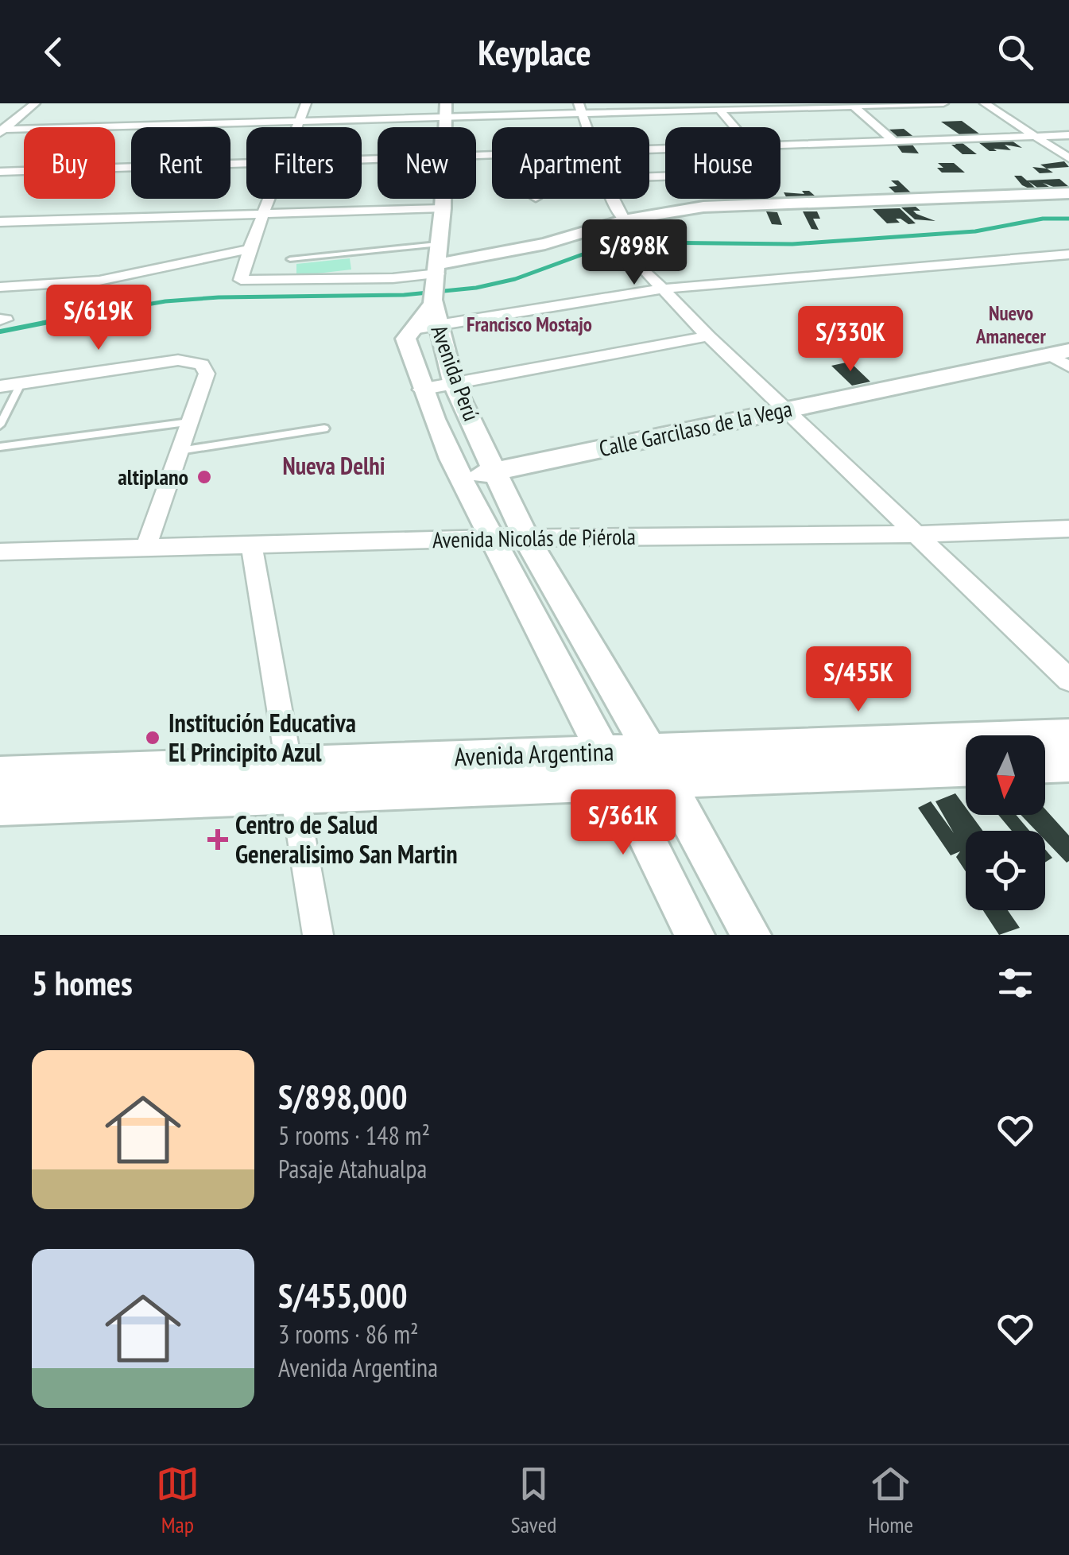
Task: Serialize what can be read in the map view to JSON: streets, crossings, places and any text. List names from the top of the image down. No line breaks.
{"streets":{"street":["Avenida Perú","Calle Garcilaso de la Vega","Avenida Nicolás de Piérola","Avenida Argentina"]},"crossings":[["Avenida Perú","Calle Garcilaso de la Vega"],["Avenida Perú","Avenida Nicolás de Piérola"],["Avenida Perú","Avenida Argentina"]],"districts":["Nuevo Amanecer","Francisco Mostajo","Nueva Delhi"],"places":{"other":["altiplano","Institución Educativa El Principito Azul"],"health":["Centro de Salud Generalisimo San Martin"]},"north":"bottom","page":{"header":"Keyplace","chip":["Buy","Rent","Filters","New","Apartment","House"],"price":["S/898K","S/619K","S/330K","S/455K","S/361K"],"heading":"5 homes","list":[{"name":"S/898,000","note":"5 rooms · 148 m² · Pasaje Atahualpa"},{"name":"S/455,000","note":"3 rooms · 86 m² · Avenida Argentina"}],"tabs":["Map","Saved","Home"]}}
